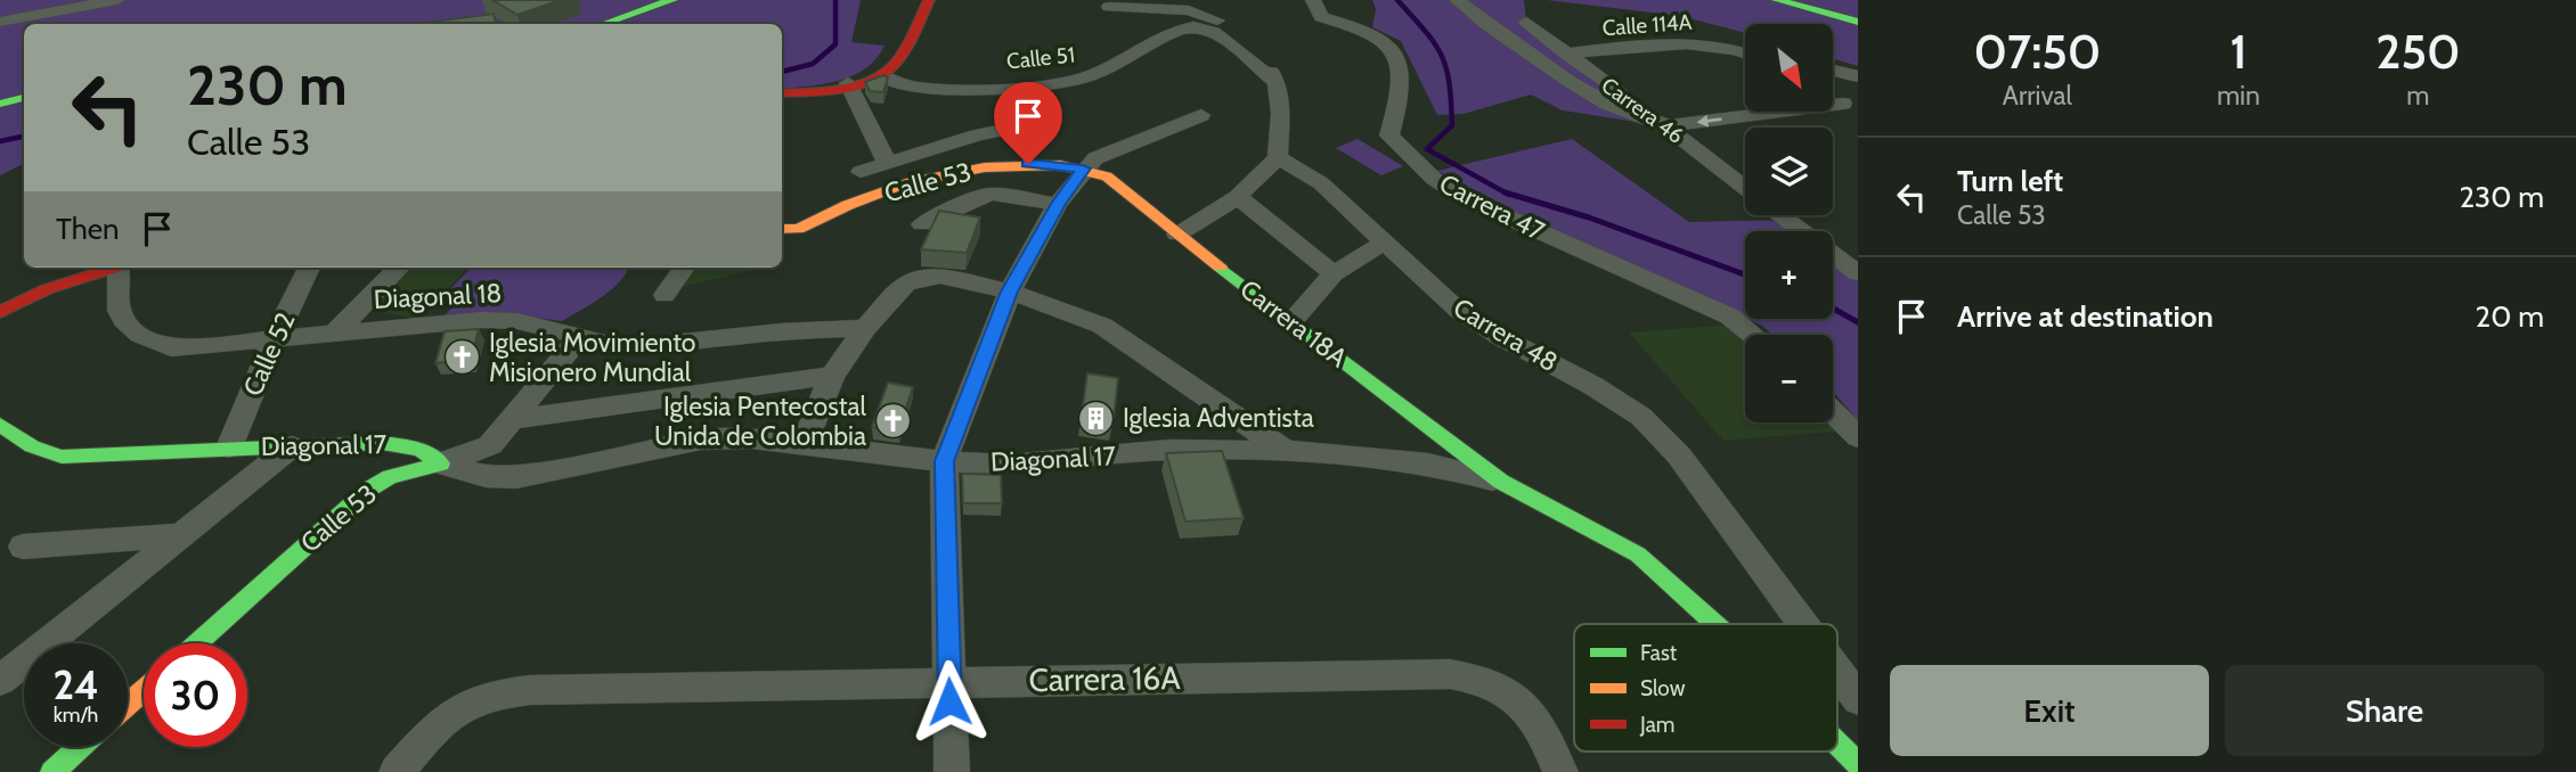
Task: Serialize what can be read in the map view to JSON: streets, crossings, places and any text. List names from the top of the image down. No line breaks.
{"streets":{"street":["Calle 114A","Calle 51","Carrera 46","Calle 53","Carrera 47","Diagonal 18","Carrera 18A","Carrera 48","Calle 52","Diagonal 17","Carrera 16A"]},"crossings":[["Calle 114A","Carrera 46"],["Calle 53","Diagonal 18"],["Calle 53","Carrera 18A"],["Calle 53","Diagonal 17"],["Diagonal 18","Calle 52"],["Carrera 18A","Diagonal 17"],["Calle 52","Diagonal 17"]],"places":{"church":["Iglesia Movimiento Misionero Mundial","Iglesia Pentecostal Unida de Colombia"],"building":["Iglesia Adventista"]},"legend":["Fast","Slow","Jam"],"north":"bottom right","page":{"eta":["07:50","Arrival","1","min","250","m"],"map_buttons":["+","−"],"turn":["230 m","Calle 53"],"list":[{"name":"Turn left","note":"Calle 53","value":"230 m"},{"name":"Arrive at destination","value":"20 m"}],"then":"Then","speed":"24 km/h","limit":"30","buttons":["Exit","Share"]}}
